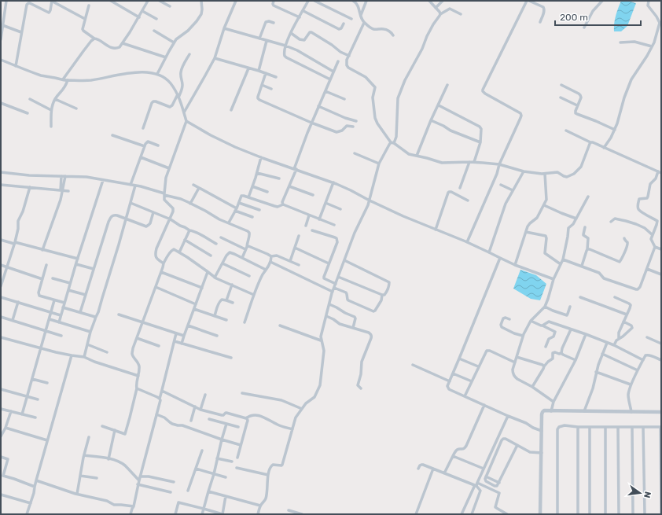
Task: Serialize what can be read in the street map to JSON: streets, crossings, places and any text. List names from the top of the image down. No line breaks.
{"scale_bar":"200 m","north":"right"}
